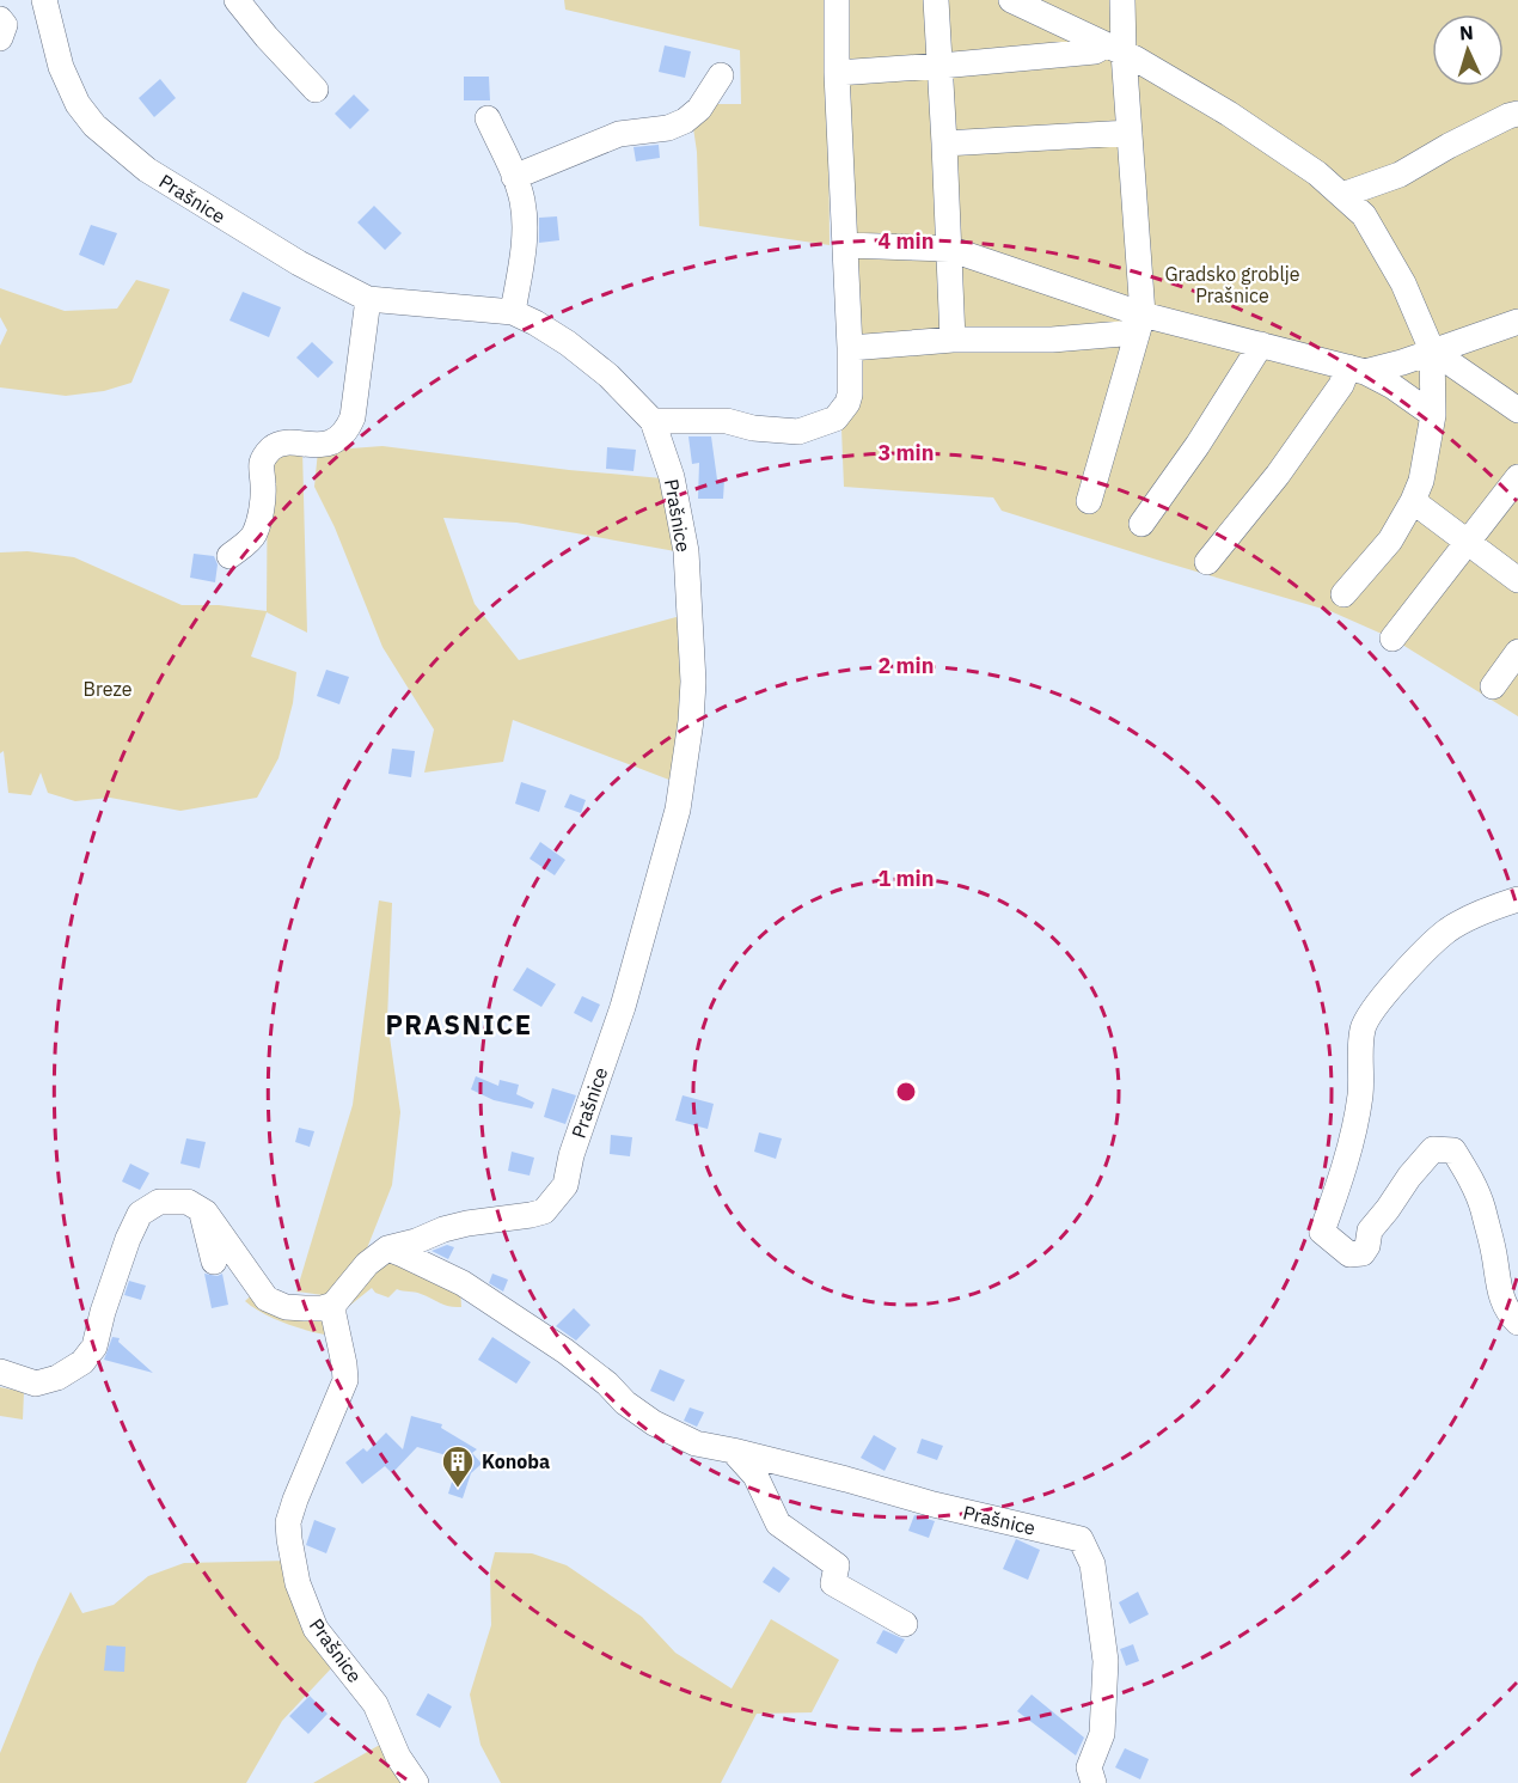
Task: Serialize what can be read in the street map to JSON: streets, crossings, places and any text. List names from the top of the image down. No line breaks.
{"streets":{"street":["Prašnice"]},"districts":["PRASNICE"],"parks":["Gradsko groblje Prašnice","Breze"],"places":{"building":["Konoba"]},"north":"top","rings":["4 min","3 min","2 min","1 min"]}
